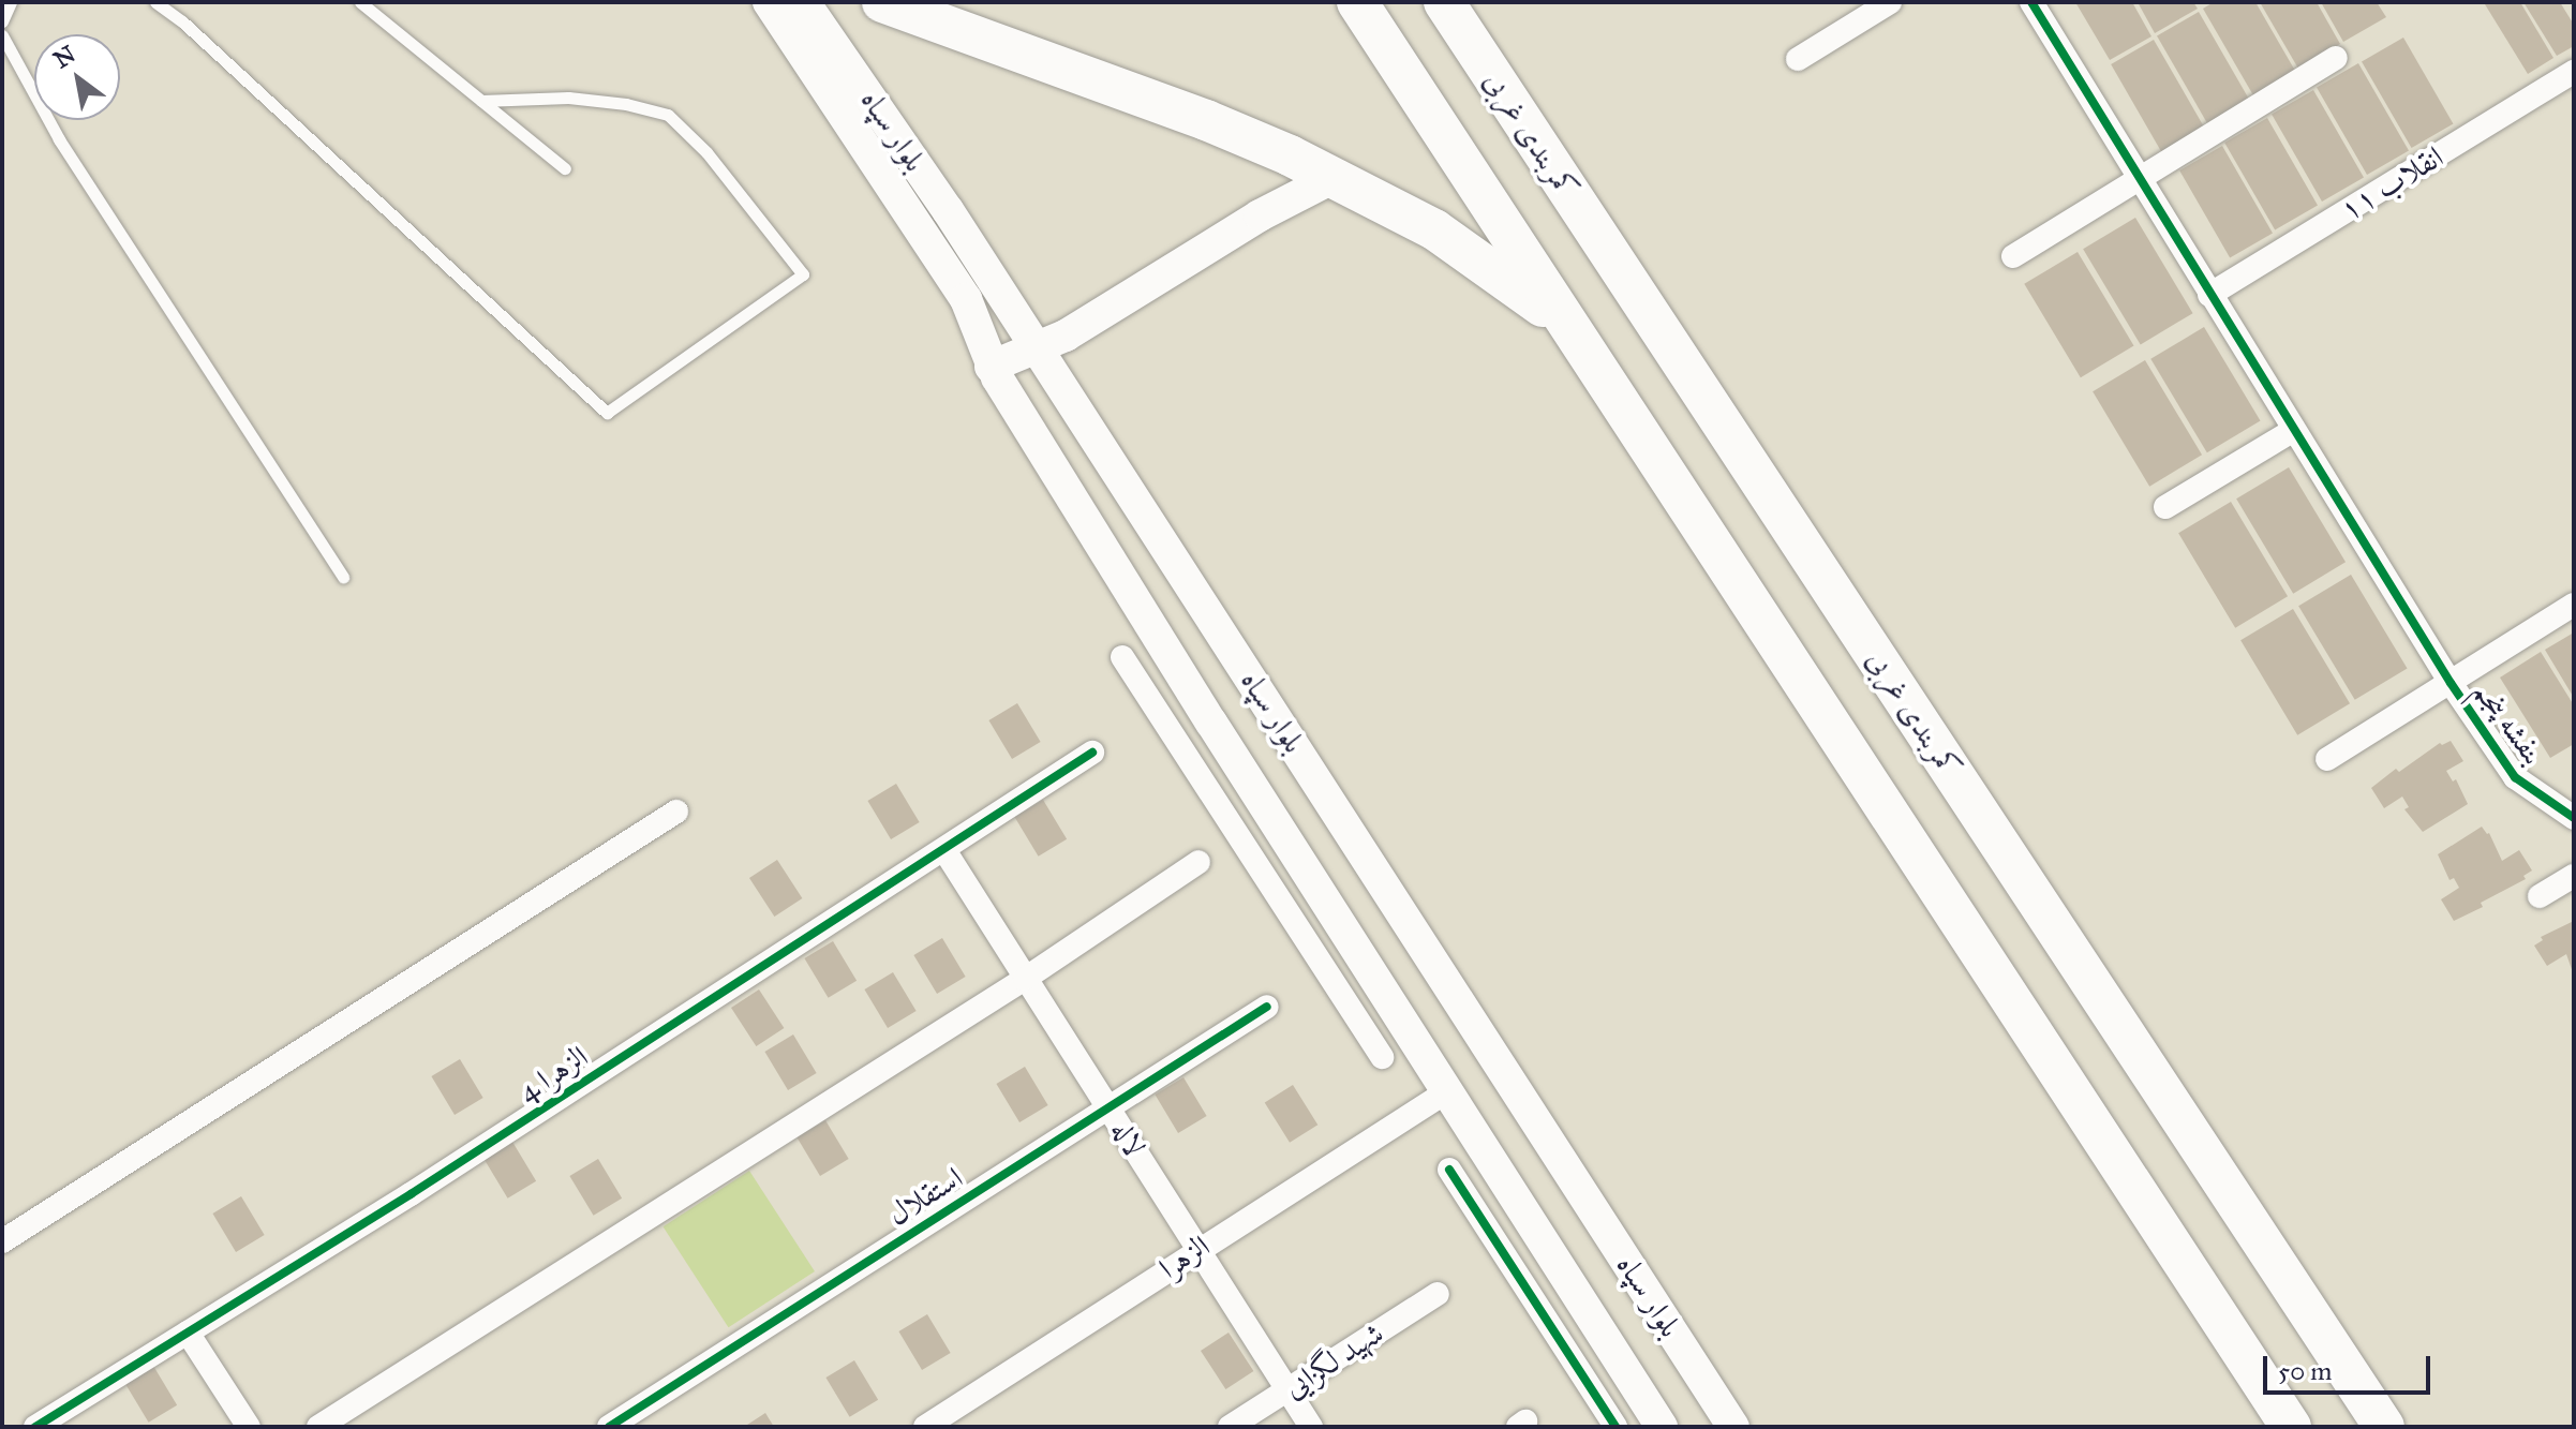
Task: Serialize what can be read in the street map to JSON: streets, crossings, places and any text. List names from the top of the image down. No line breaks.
{"streets":{"highway":["کمربندی غربی"],"main road":["بلوار سپاه"],"street":["انقلاب ۱۱","بنفشه پنجم","الزهرا 4","لاله","استقلال","الزهرا","شهید لگزایی"]},"crossings":[["بلوار سپاه","الزهرا"],["انقلاب ۱۱","بنفشه پنجم"],["الزهرا 4","لاله"],["لاله","استقلال"],["لاله","الزهرا"],["لاله","شهید لگزایی"]],"scale_bar":"50 m","north":"top left"}
